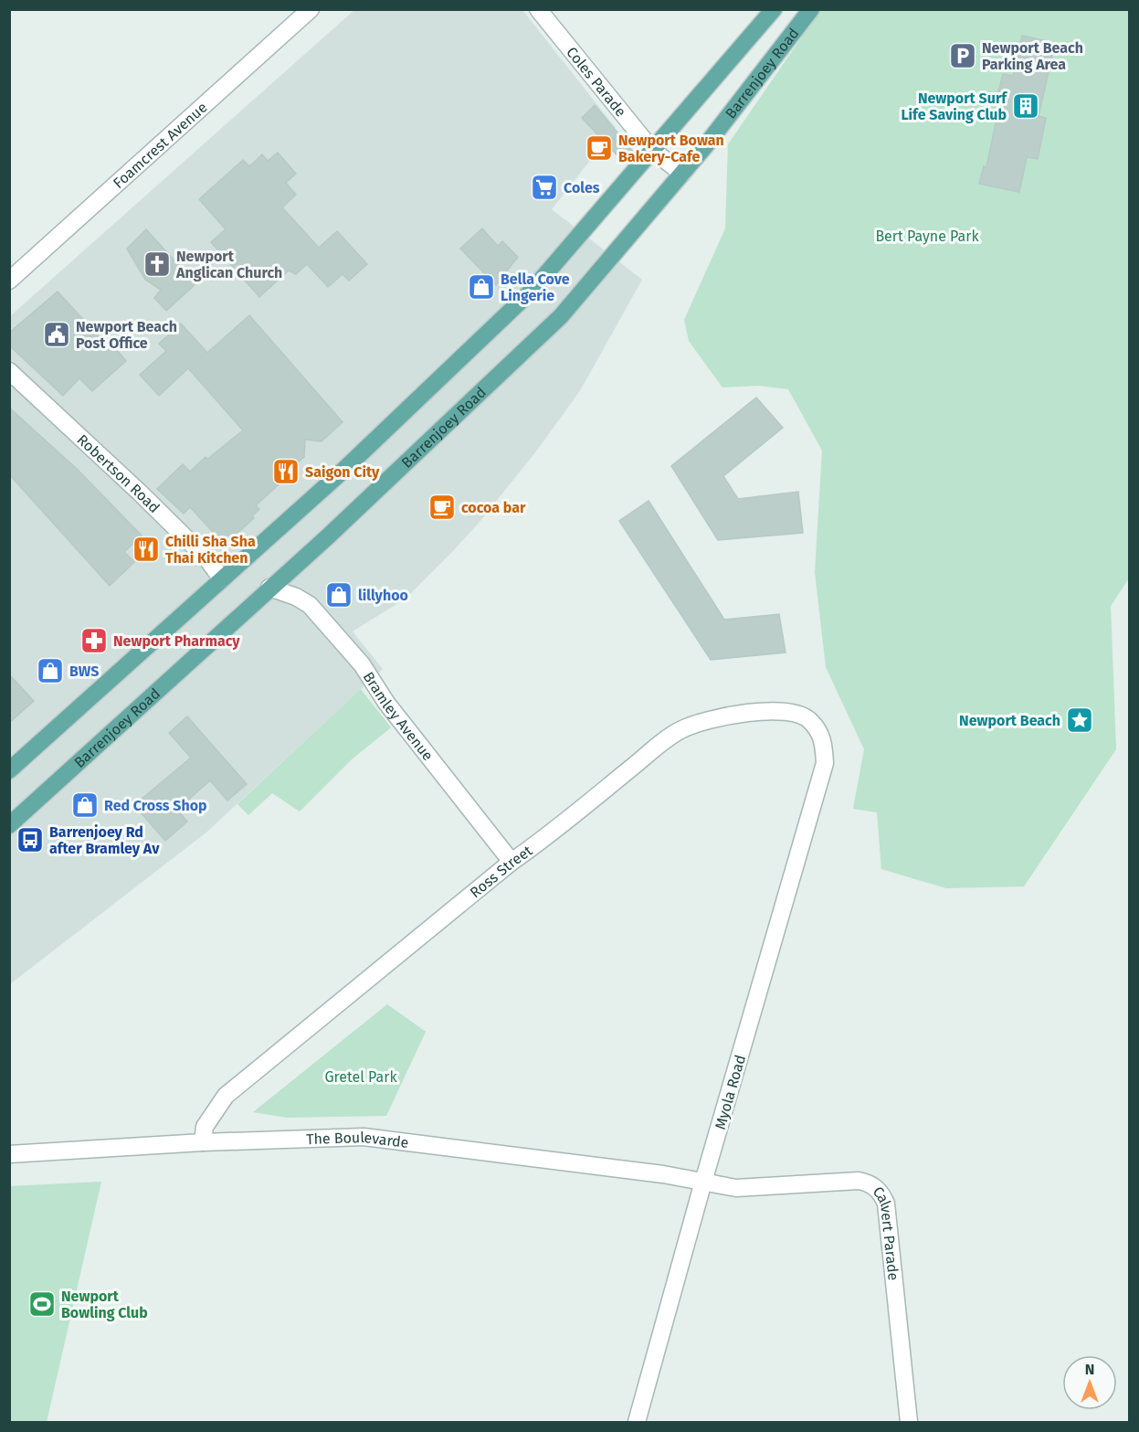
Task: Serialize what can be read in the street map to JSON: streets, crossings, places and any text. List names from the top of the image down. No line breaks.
{"streets":{"main road":["Barrenjoey Road"],"street":["Coles Parade","Foamcrest Avenue","Robertson Road","Bramley Avenue","Ross Street","Myola Road","The Boulevarde","Calvert Parade"]},"crossings":[["Barrenjoey Road","Coles Parade"],["Barrenjoey Road","Robertson Road"],["Barrenjoey Road","Bramley Avenue"],["Bramley Avenue","Ross Street"],["Ross Street","Myola Road"],["Ross Street","The Boulevarde"],["Myola Road","The Boulevarde"],["Myola Road","Calvert Parade"],["The Boulevarde","Calvert Parade"]],"parks":["Bert Payne Park","Gretel Park"],"places":{"parking":["Newport Beach Parking Area"],"building":["Newport Surf Life Saving Club"],"cafe":["Newport Bowan Bakery-Cafe","cocoa bar"],"supermarket":["Coles"],"church":["Newport Anglican Church"],"shop":["Bella Cove Lingerie","lillyhoo","BWS","Red Cross Shop"],"public building":["Newport Beach Post Office"],"restaurant":["Saigon City","Chilli Sha Sha Thai Kitchen"],"pharmacy":["Newport Pharmacy"],"place":["Newport Beach"],"bus stop":["Barrenjoey Rd after Bramley Av"],"sports":["Newport Bowling Club"]},"north":"top"}
